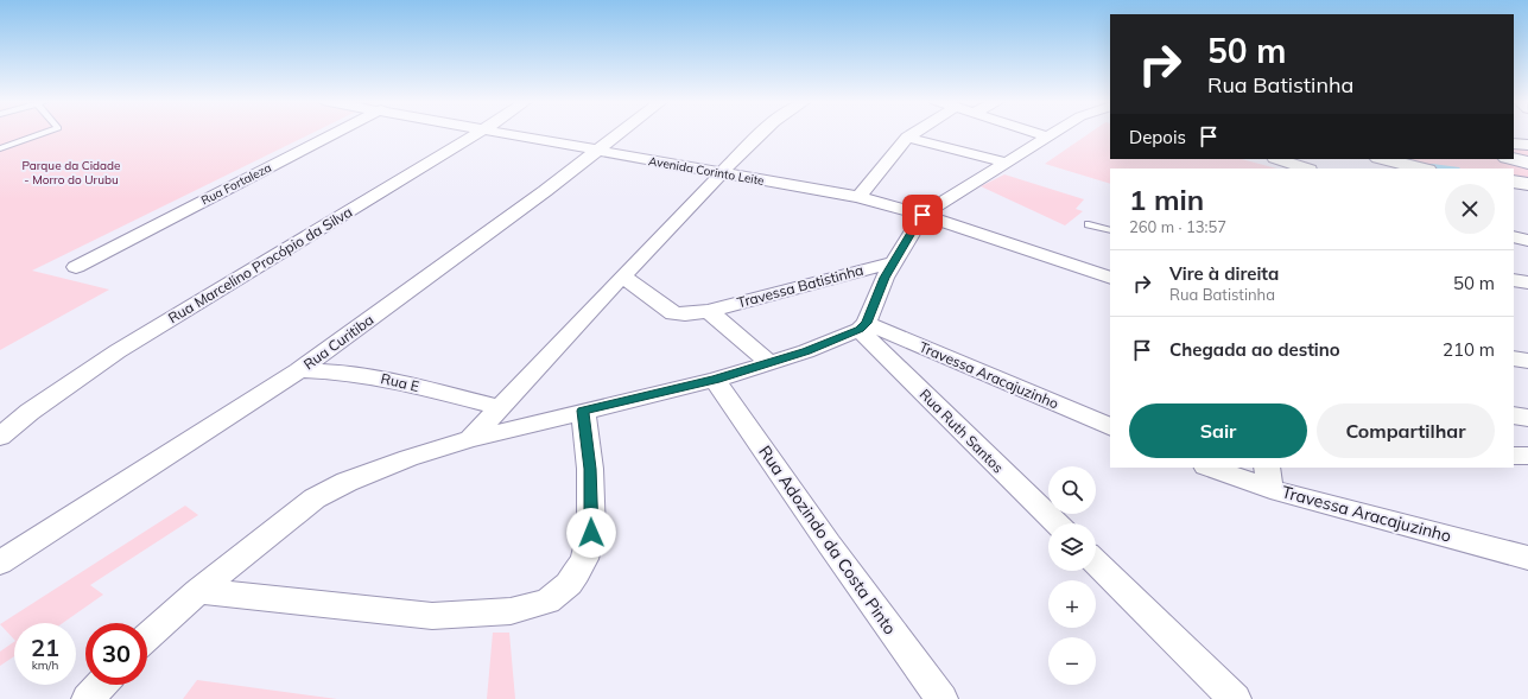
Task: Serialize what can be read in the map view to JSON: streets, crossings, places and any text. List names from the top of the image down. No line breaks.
{"streets":{"street":["Avenida Corinto Leite","Rua Fortaleza","Rua Marcelino Procópio da Silva","Travessa Batistinha","Rua Curitiba","Travessa Aracajuzinho","Rua E","Rua Ruth Santos","Rua Adozindo da Costa Pinto"]},"crossings":[["Avenida Corinto Leite","Rua Curitiba"],["Rua Curitiba","Rua E"],["Travessa Aracajuzinho","Rua Ruth Santos"]],"parks":["Parque da Cidade - Morro do Urubu"],"page":{"turn":["50 m","Rua Batistinha"],"then":"Depois","heading":["1 min","260 m · 13:57"],"list":[{"name":"Vire à direita","note":"Rua Batistinha","value":"50 m"},{"name":"Chegada ao destino","value":"210 m"}],"buttons":["Sair","Compartilhar"],"map_buttons":["+","−"],"speed":"21 km/h","limit":"30"}}
